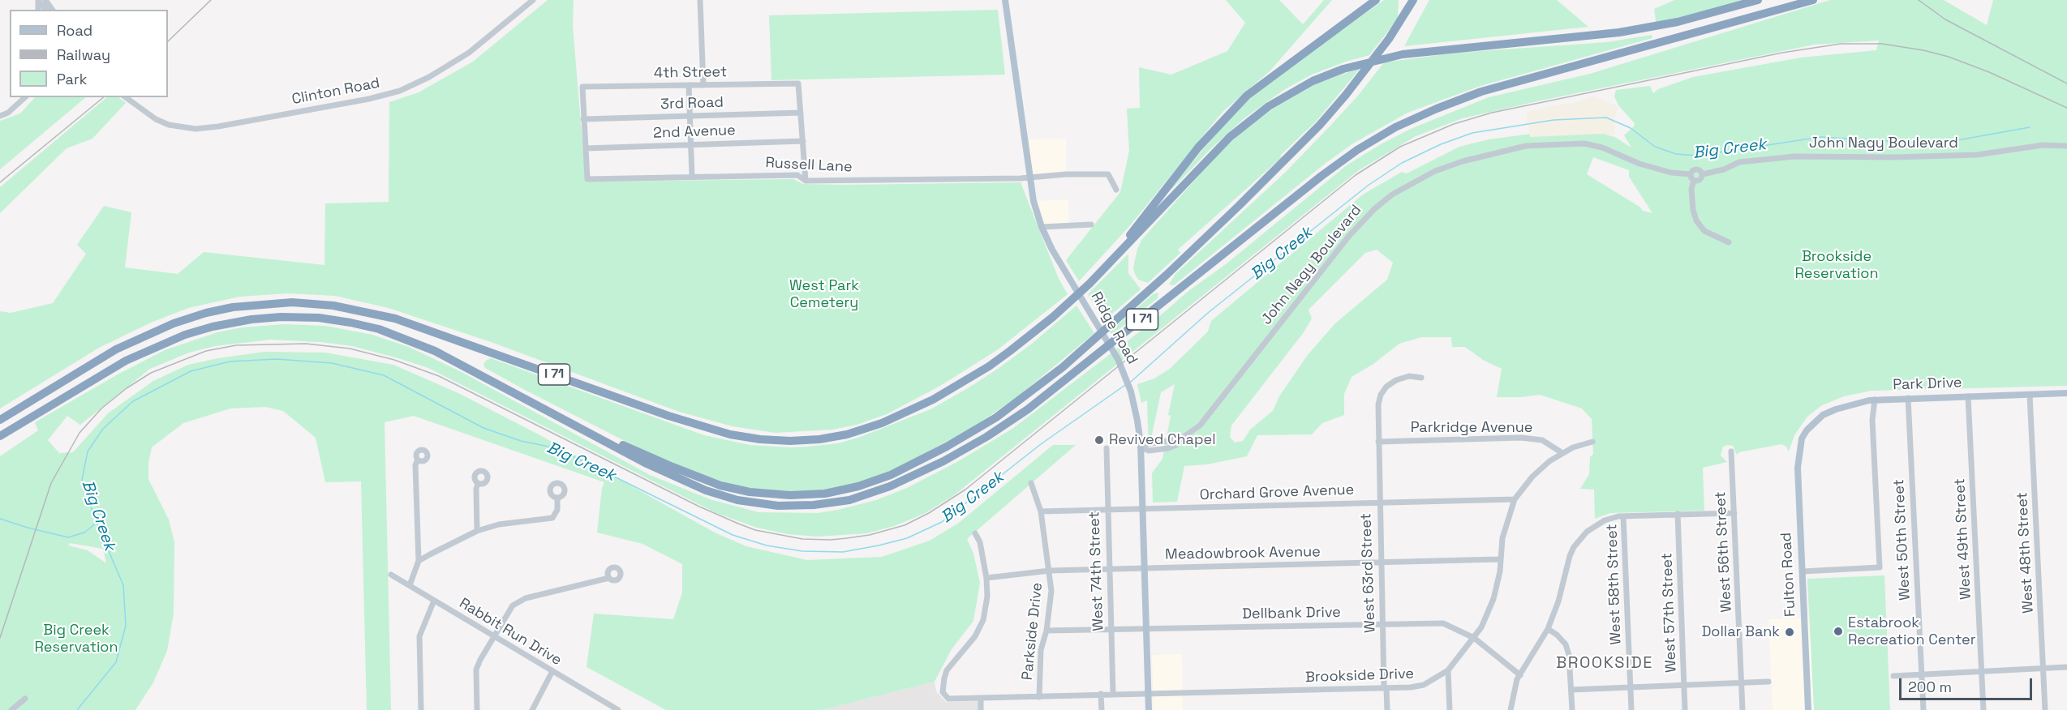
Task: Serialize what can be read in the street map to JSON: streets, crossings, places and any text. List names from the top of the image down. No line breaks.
{"streets":{"highway":["I 71"],"main road":["Ridge Road","Park Drive","Fulton Road"],"street":["4th Street","Clinton Road","3rd Road","2nd Avenue","John Nagy Boulevard","Russell Lane","Parkridge Avenue","Orchard Grove Avenue","West 49th Street","West 50th Street","West 56th Street","West 48th Street","Meadowbrook Avenue","West 74th Street","West 63rd Street","West 58th Street","West 57th Street","Dellbank Drive","Parkside Drive","Rabbit Run Drive","Brookside Drive"]},"crossings":[["4th Street","3rd Road"],["2nd Avenue","Russell Lane"],["John Nagy Boulevard","Ridge Road"],["Russell Lane","Ridge Road"],["Ridge Road","Orchard Grove Avenue"],["Ridge Road","Meadowbrook Avenue"],["Ridge Road","Dellbank Drive"],["Ridge Road","Brookside Drive"],["Park Drive","West 49th Street"],["Park Drive","West 50th Street"],["Park Drive","West 48th Street"],["Park Drive","Fulton Road"],["Parkridge Avenue","West 63rd Street"],["Parkridge Avenue","Brookside Drive"],["Orchard Grove Avenue","West 74th Street"],["Orchard Grove Avenue","West 63rd Street"],["Orchard Grove Avenue","Parkside Drive"],["Orchard Grove Avenue","Brookside Drive"],["Meadowbrook Avenue","West 74th Street"],["Meadowbrook Avenue","West 63rd Street"],["Meadowbrook Avenue","Parkside Drive"],["Meadowbrook Avenue","Brookside Drive"],["West 74th Street","Dellbank Drive"],["West 74th Street","Brookside Drive"],["West 63rd Street","Dellbank Drive"],["West 63rd Street","Brookside Drive"],["Dellbank Drive","Parkside Drive"],["Dellbank Drive","Brookside Drive"],["Parkside Drive","Brookside Drive"]],"districts":["BROOKSIDE"],"water":["Big Creek"],"parks":["Brookside Reservation","West Park Cemetery","Big Creek Reservation"],"places":["Revived Chapel","Estabrook Recreation Center","Dollar Bank"],"legend":["Road","Railway","Park"],"scale_bar":"200 m"}
